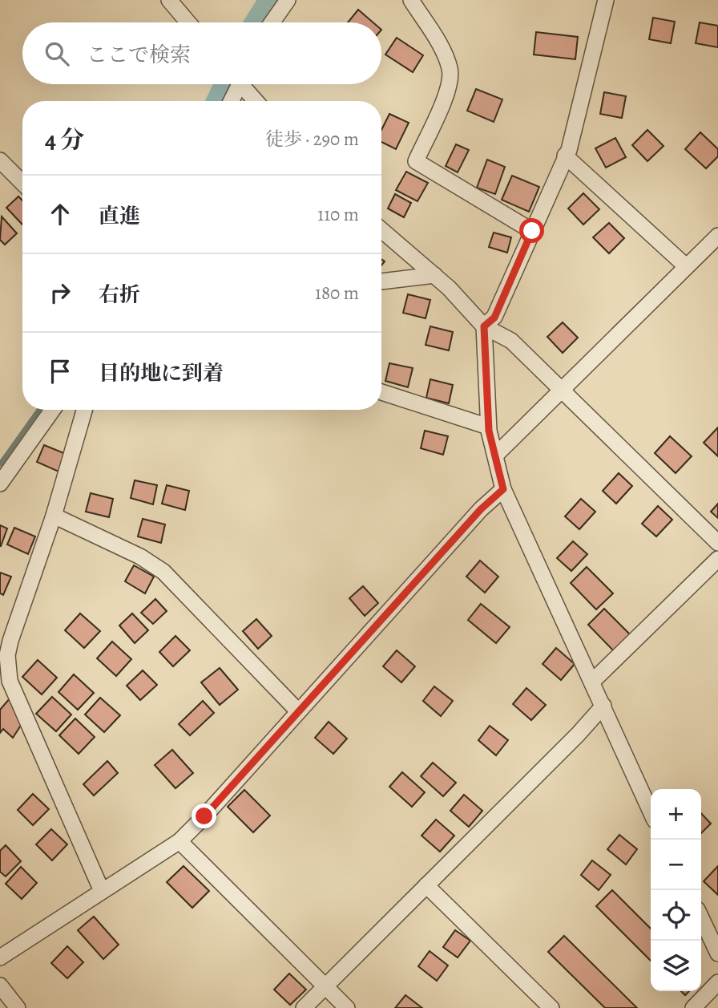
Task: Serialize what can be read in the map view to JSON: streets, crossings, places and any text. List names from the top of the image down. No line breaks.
{"page":{"search":"ここで検索","heading":["4 分","徒歩 · 290 m"],"list":[["直進","110 m"],["右折","180 m"],"目的地に到着"],"map_buttons":["+","−"]}}
